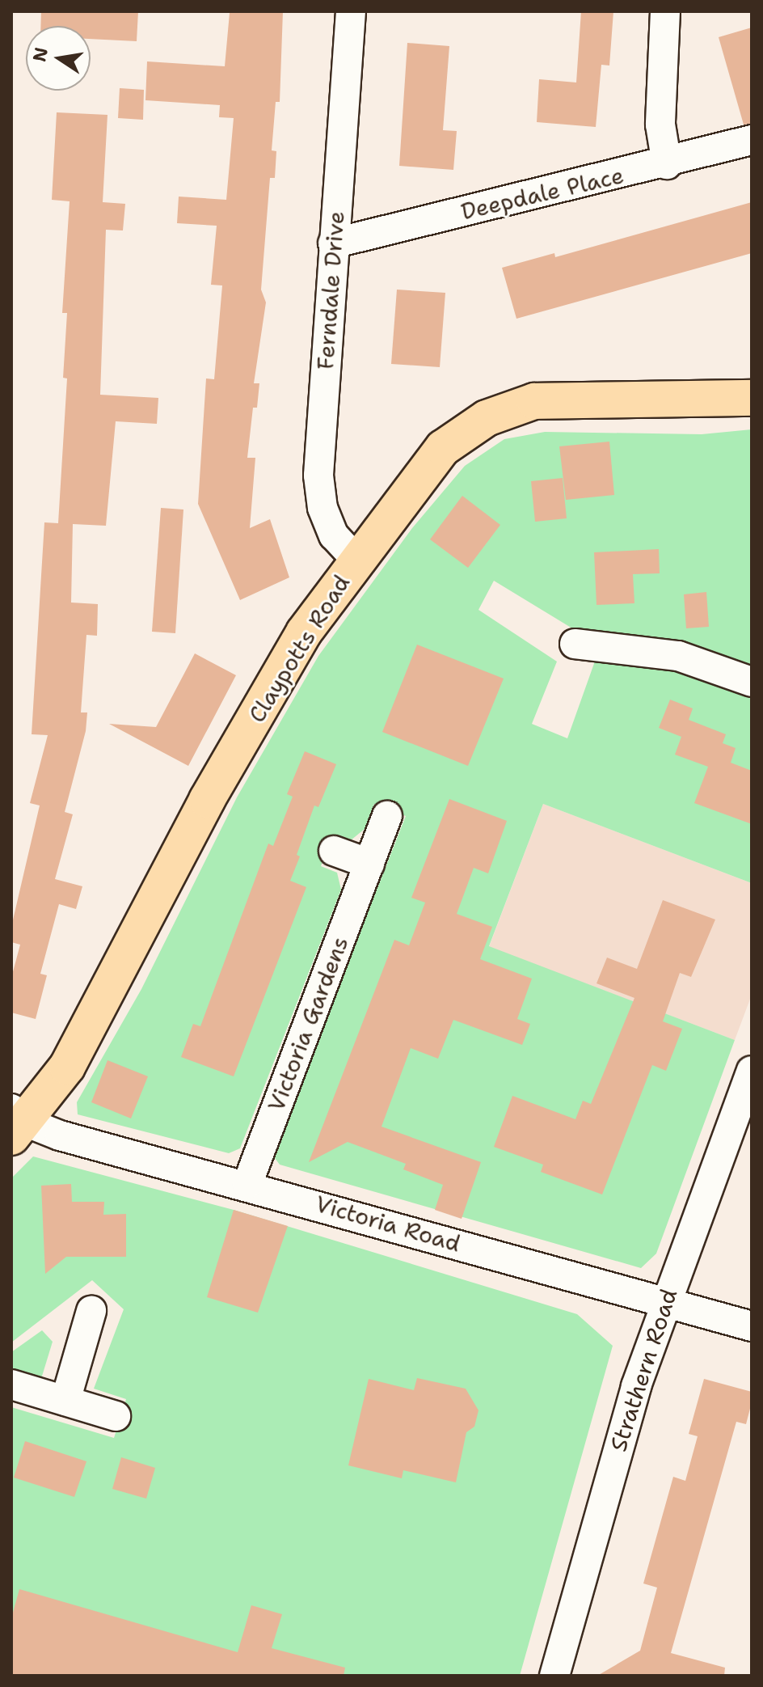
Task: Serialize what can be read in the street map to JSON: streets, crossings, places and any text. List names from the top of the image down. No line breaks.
{"streets":{"main road":["Claypotts Road"],"street":["Deepdale Place","Ferndale Drive","Victoria Gardens","Victoria Road","Strathern Road"]},"crossings":[["Deepdale Place","Ferndale Drive"],["Ferndale Drive","Claypotts Road"],["Claypotts Road","Victoria Road"],["Victoria Gardens","Victoria Road"],["Victoria Road","Strathern Road"]],"north":"left"}
